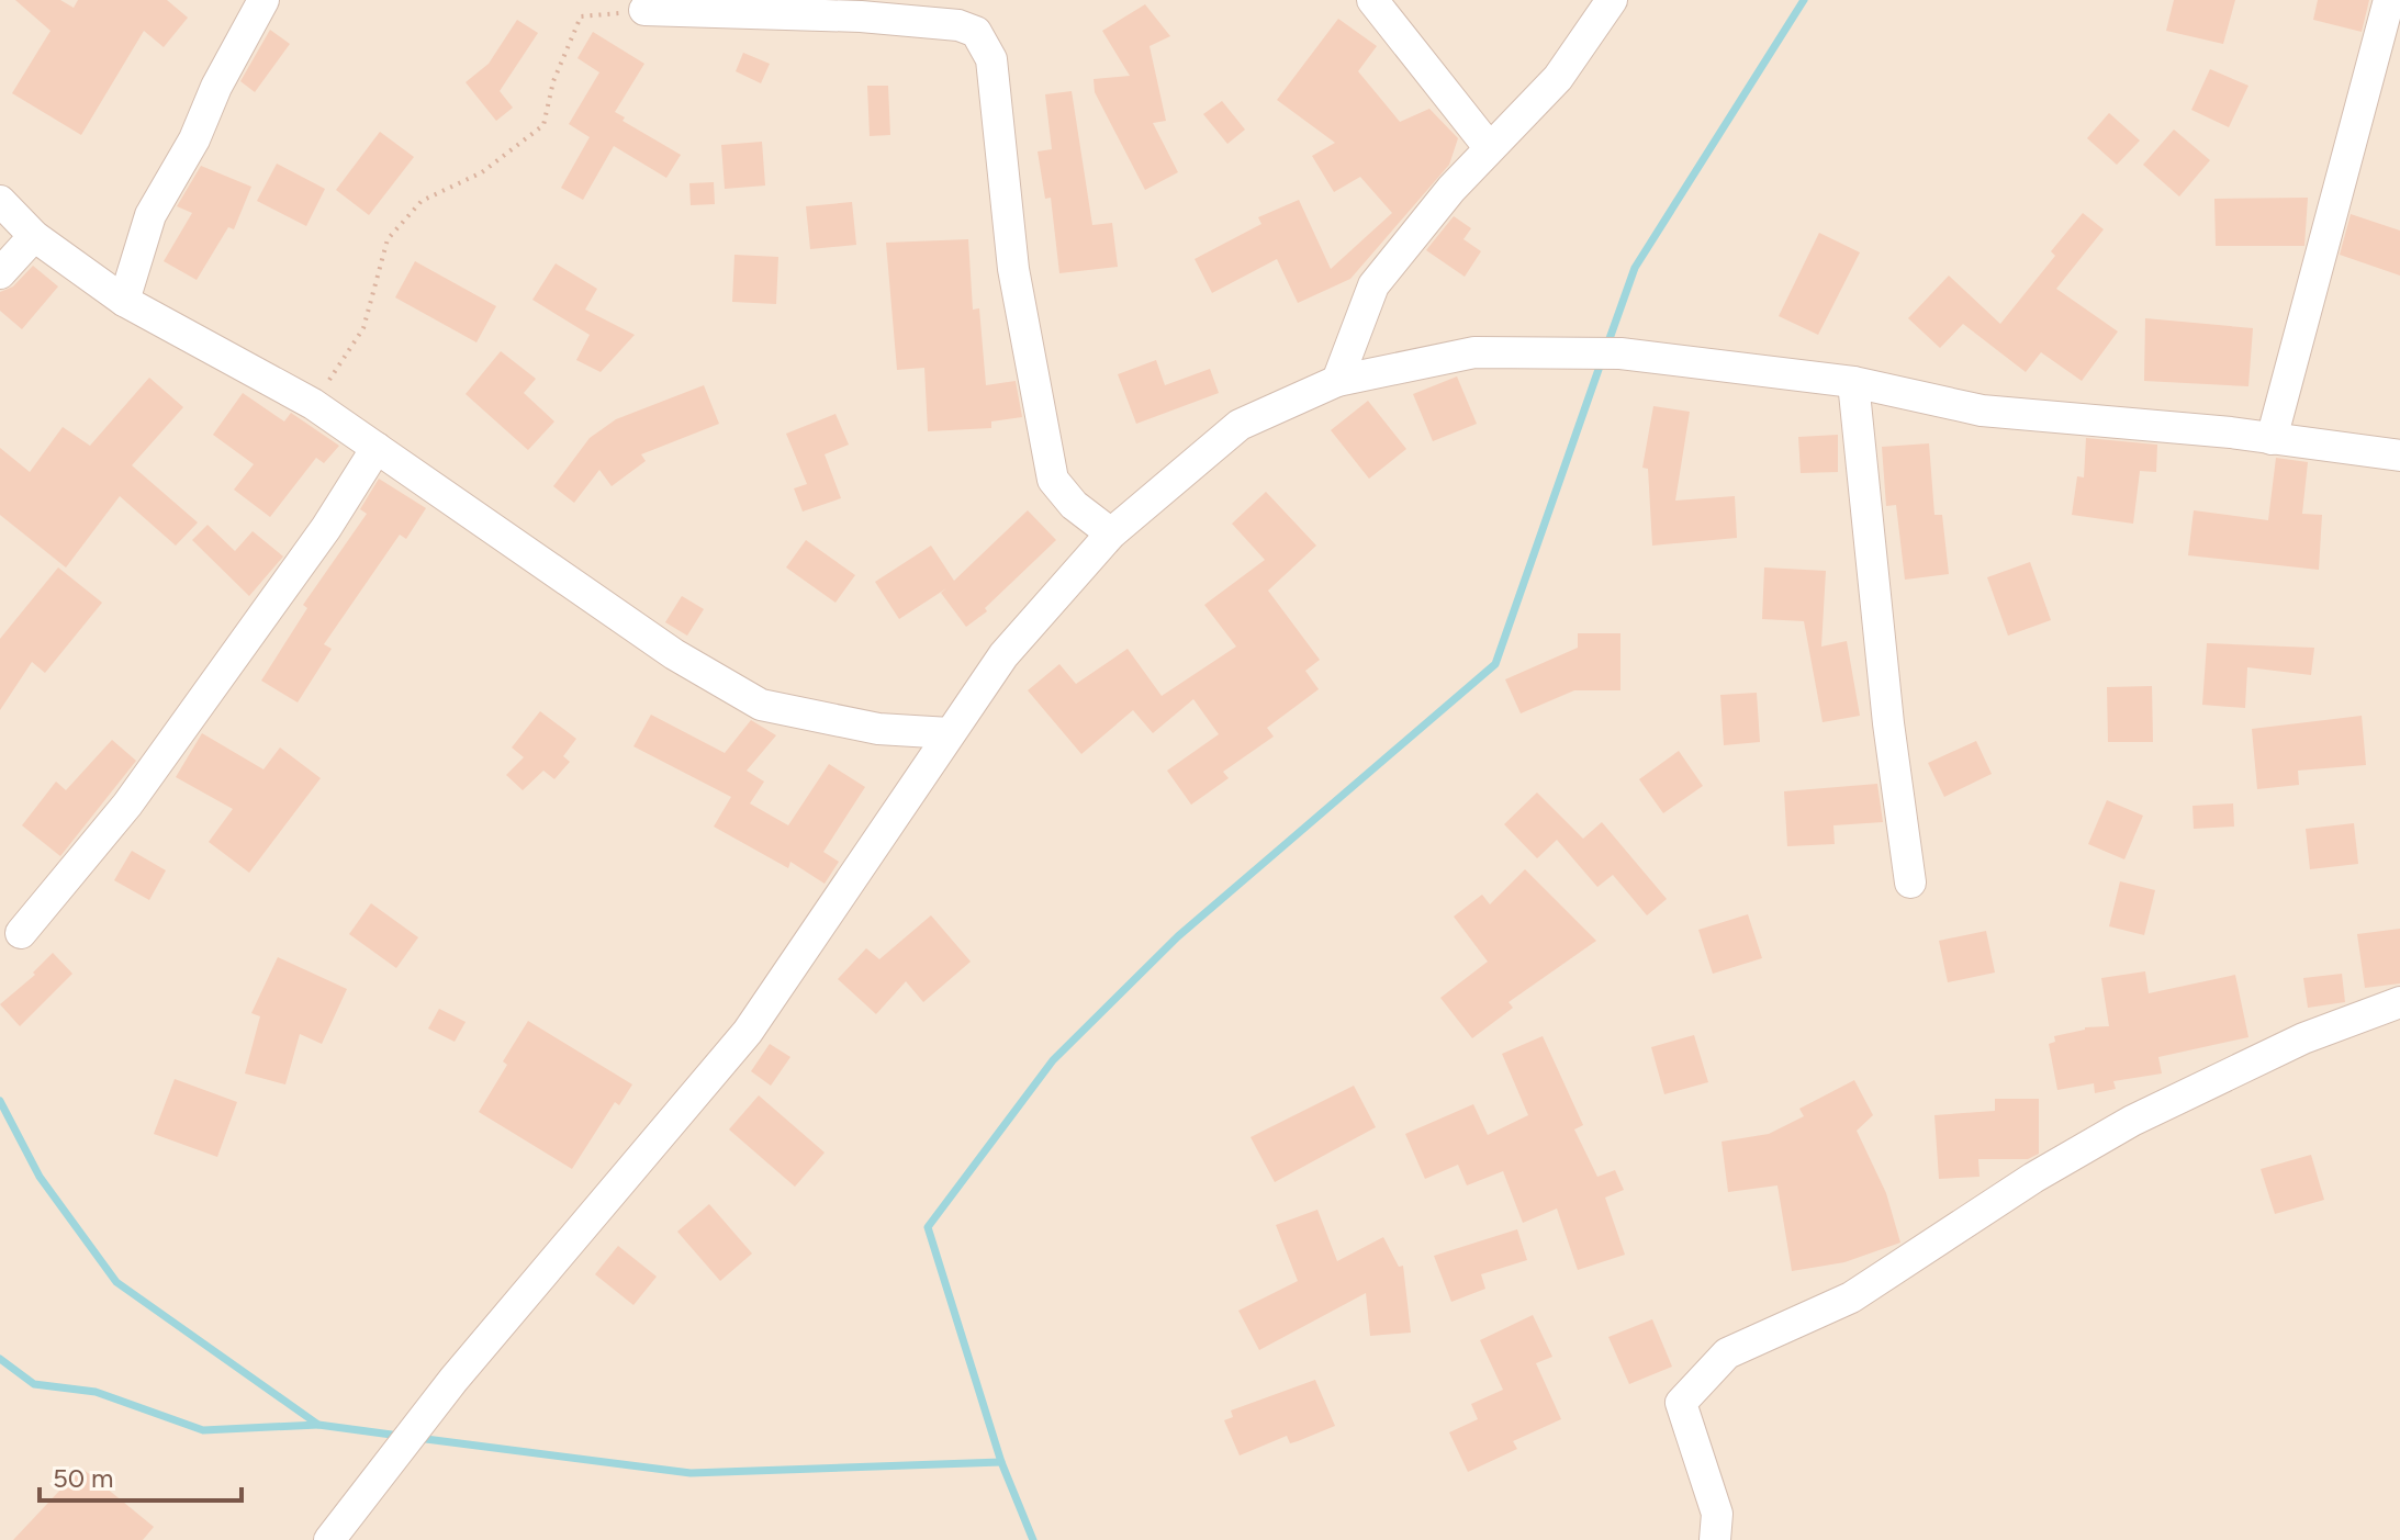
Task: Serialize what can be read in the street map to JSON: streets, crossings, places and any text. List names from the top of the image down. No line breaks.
{"scale_bar":"50 m"}
